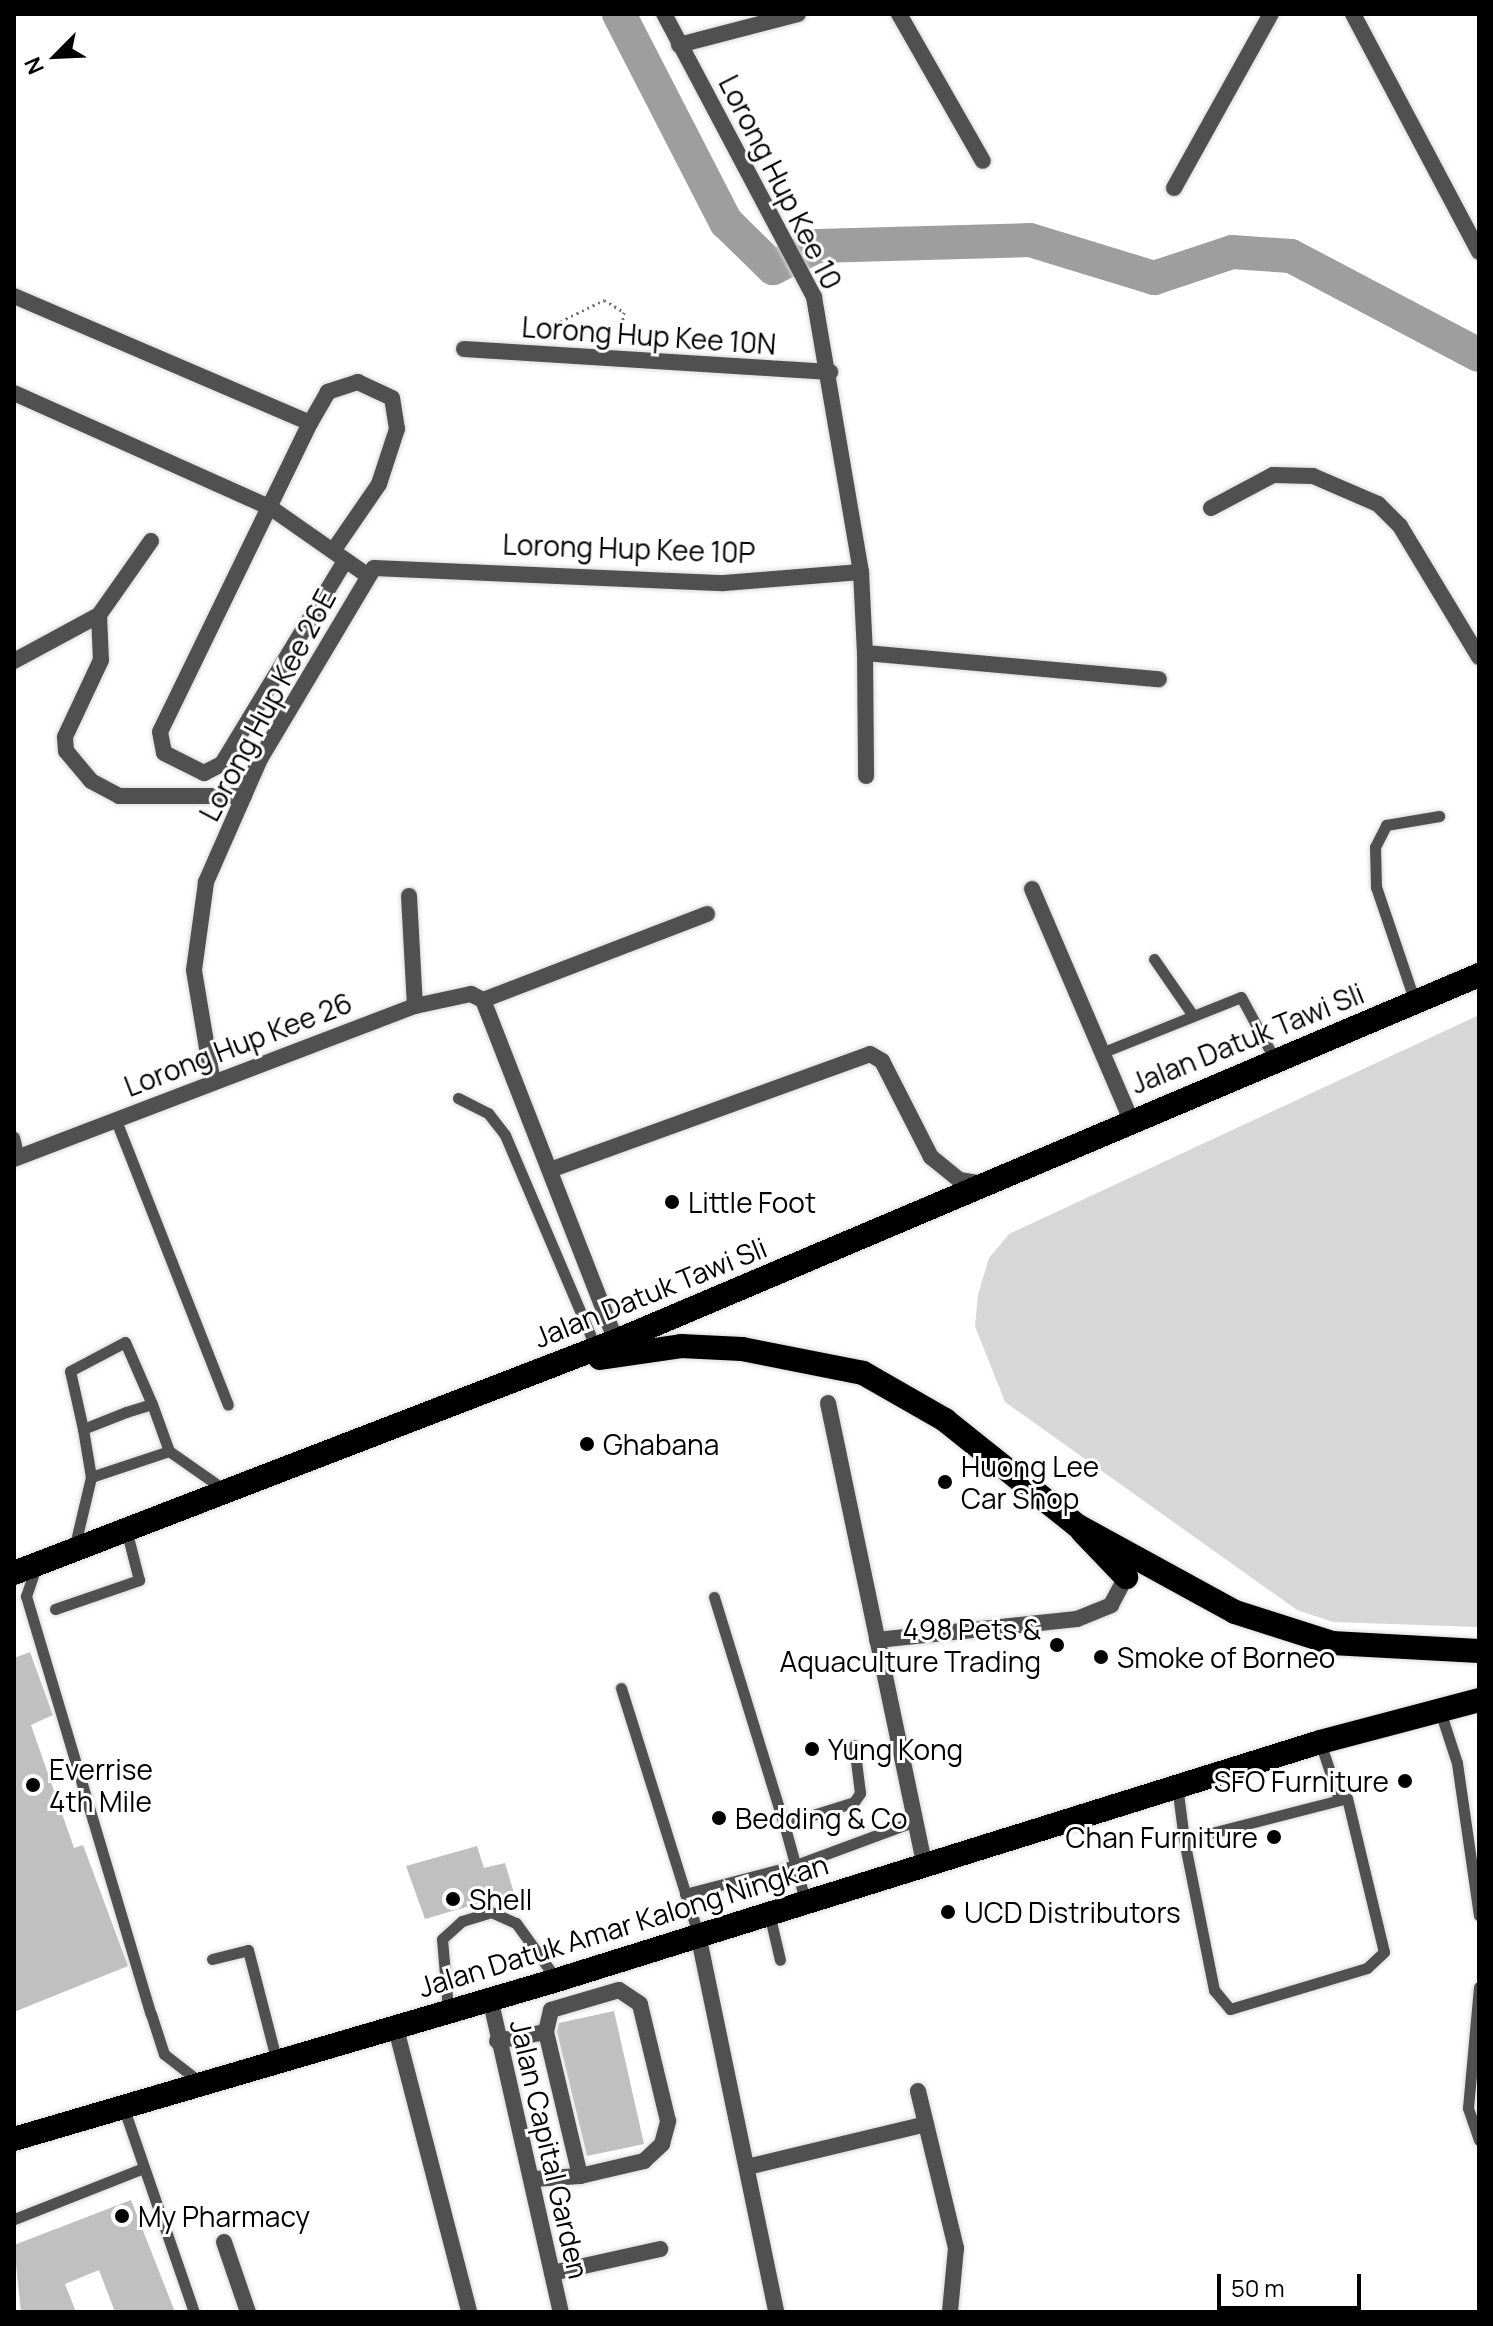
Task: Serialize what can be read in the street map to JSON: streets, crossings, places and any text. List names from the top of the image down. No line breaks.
{"streets":{"highway":["Jalan Datuk Tawi Sli","Jalan Datuk Amar Kalong Ningkan"],"street":["Lorong Hup Kee 10","Lorong Hup Kee 10N","Lorong Hup Kee 10P","Lorong Hup Kee 26E","Lorong Hup Kee 26","Jalan Capital Garden"]},"crossings":[["Lorong Hup Kee 10","Lorong Hup Kee 10N"],["Lorong Hup Kee 10","Lorong Hup Kee 10P"],["Lorong Hup Kee 10P","Lorong Hup Kee 26E"],["Lorong Hup Kee 26E","Lorong Hup Kee 26"],["Jalan Datuk Amar Kalong Ningkan","Jalan Capital Garden"]],"places":["Little Foot","Ghabana","Huong Lee Car Shop","498 Pets & Aquaculture Trading","Smoke of Borneo","Yung Kong","SFO Furniture","Everrise 4th Mile","Bedding & Co","Chan Furniture","Shell","UCD Distributors","My Pharmacy"],"scale_bar":"50 m","north":"bottom left"}
